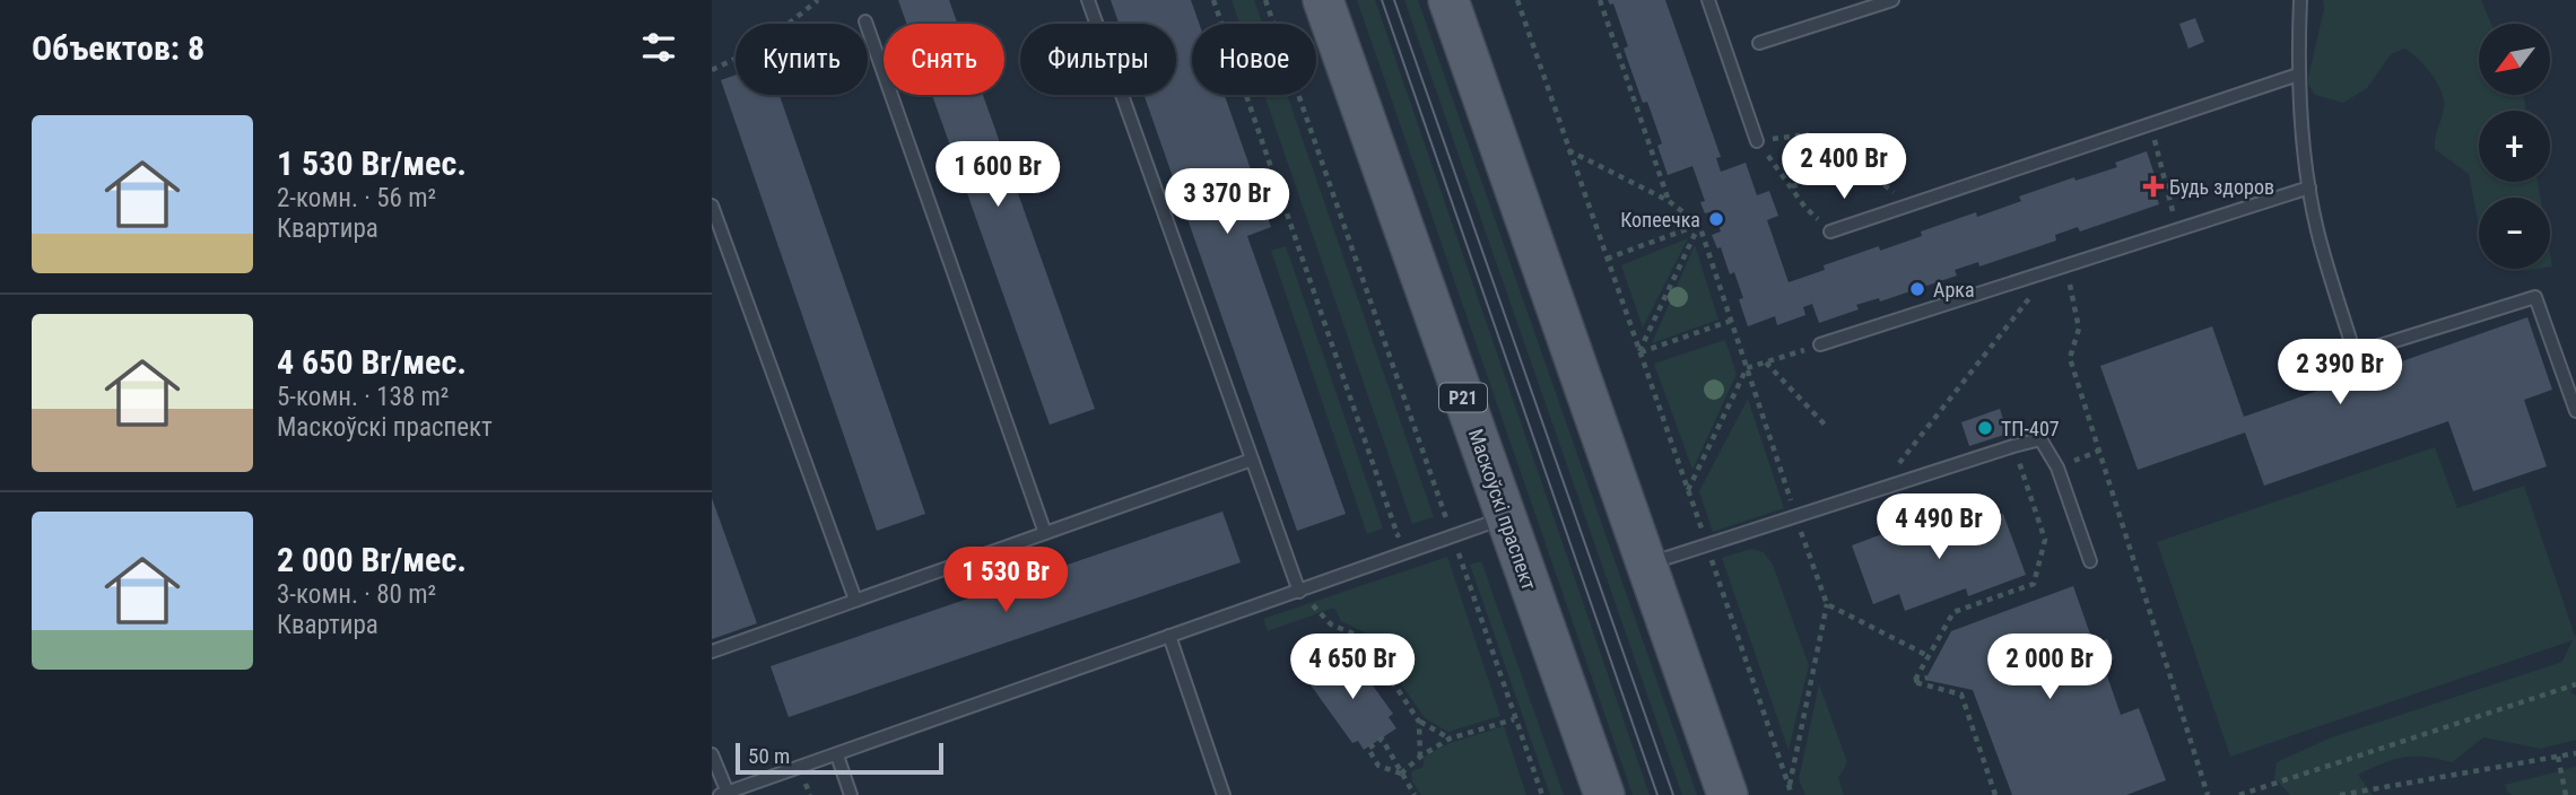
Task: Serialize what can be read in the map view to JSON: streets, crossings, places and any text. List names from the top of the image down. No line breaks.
{"streets":{"main road":["Р21","Маскоўскі праспект"]},"places":{"health":["Будь здоров"],"other":["Копеечка","Арка","ТП-407"]},"scale_bar":"50 m","north":"bottom left","page":{"heading":"Объектов: 8","map_buttons":["+","−"],"chip":["Купить","Снять","Фильтры","Новое"],"list":[{"name":"1 530 Br/мес.","note":"2-комн. · 56 m² · Квартира"},{"name":"4 650 Br/мес.","note":"5-комн. · 138 m² · Маскоўскі праспект"},{"name":"2 000 Br/мес.","note":"3-комн. · 80 m² · Квартира"}],"price":["2 400 Br","1 600 Br","3 370 Br","2 390 Br","4 490 Br","1 530 Br","4 650 Br","2 000 Br"],"scale":"50 m"}}
